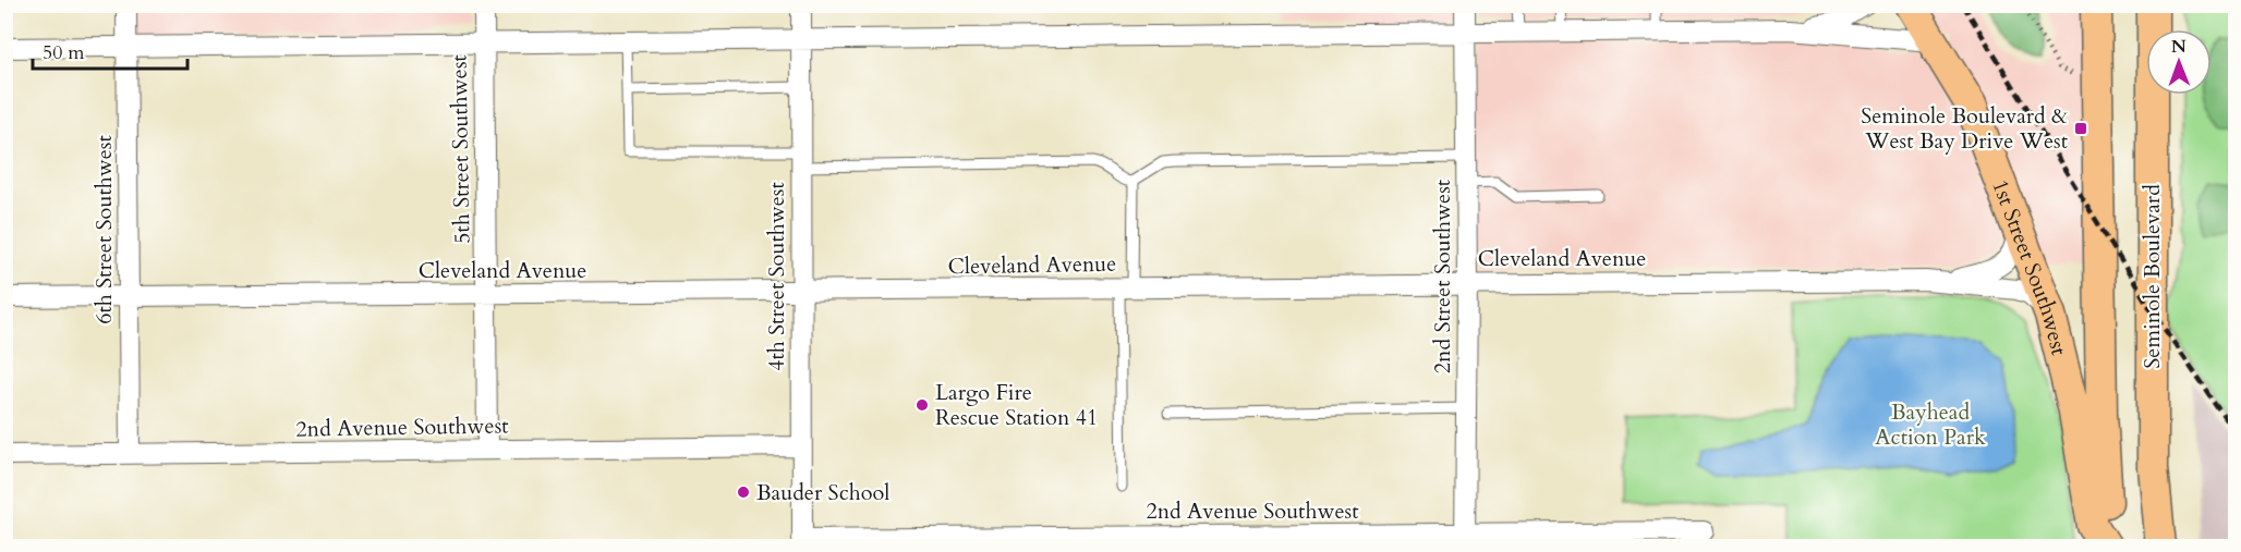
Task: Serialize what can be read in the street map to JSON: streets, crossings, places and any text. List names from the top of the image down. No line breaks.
{"streets":{"main road":["1st Street Southwest","Seminole Boulevard"],"street":["5th Street Southwest","6th Street Southwest","Cleveland Avenue","4th Street Southwest","2nd Street Southwest","2nd Avenue Southwest"]},"crossings":[["5th Street Southwest","Cleveland Avenue"],["5th Street Southwest","2nd Avenue Southwest"],["6th Street Southwest","Cleveland Avenue"],["6th Street Southwest","2nd Avenue Southwest"],["Cleveland Avenue","1st Street Southwest"],["Cleveland Avenue","4th Street Southwest"],["Cleveland Avenue","2nd Street Southwest"],["4th Street Southwest","2nd Avenue Southwest"],["2nd Street Southwest","2nd Avenue Southwest"]],"parks":["Bayhead Action Park"],"places":{"transit":["Seminole Boulevard & West Bay Drive West"],"other":["Largo Fire Rescue Station 41","Bauder School"]},"scale_bar":"50 m","north":"top"}
